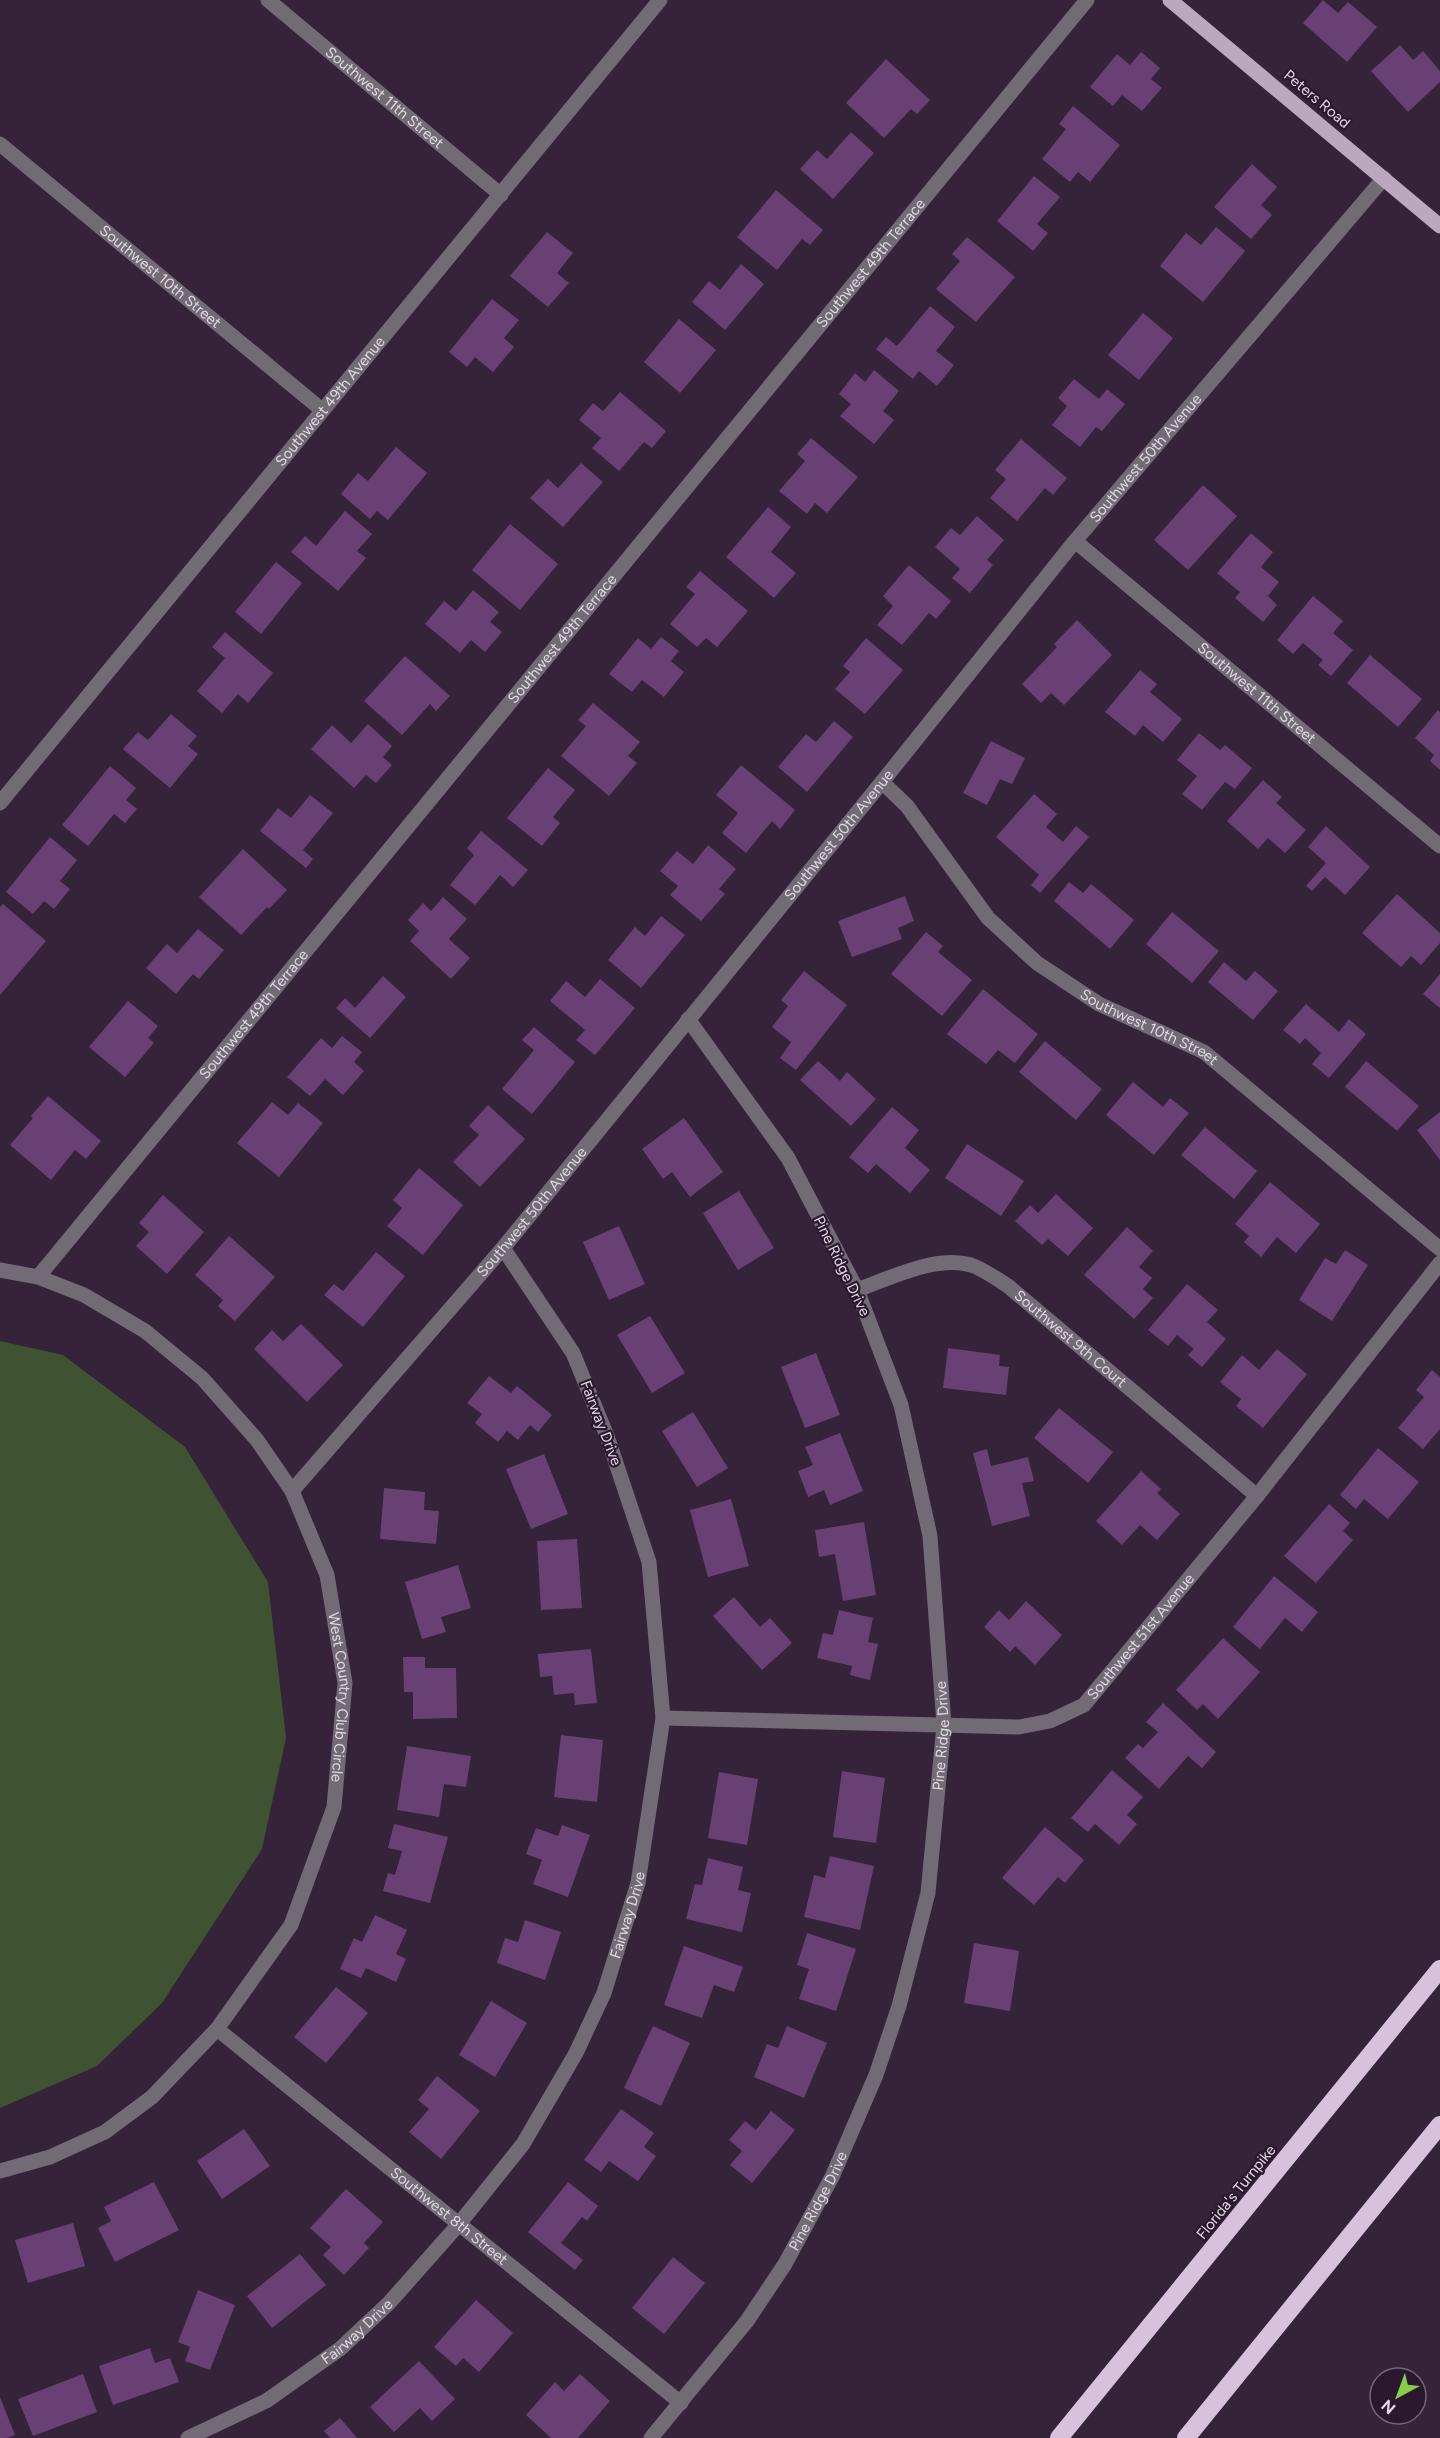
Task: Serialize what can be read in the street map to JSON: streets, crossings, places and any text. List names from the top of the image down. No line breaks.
{"streets":{"highway":["Florida's Turnpike"],"main road":["Peters Road"],"street":["Southwest 11th Street","Southwest 49th Terrace","Southwest 10th Street","Southwest 49th Avenue","Southwest 50th Avenue","Pine Ridge Drive","Southwest 9th Court","Fairway Drive","Southwest 51st Avenue","West Country Club Circle","Southwest 8th Street"]},"crossings":[["Southwest 11th Street","Southwest 49th Avenue"],["Southwest 11th Street","Southwest 50th Avenue"],["Peters Road","Southwest 50th Avenue"],["Southwest 49th Terrace","West Country Club Circle"],["Southwest 10th Street","Southwest 49th Avenue"],["Southwest 10th Street","Southwest 50th Avenue"],["Southwest 50th Avenue","Pine Ridge Drive"],["Southwest 50th Avenue","Fairway Drive"],["Southwest 50th Avenue","West Country Club Circle"],["Pine Ridge Drive","Southwest 9th Court"],["Pine Ridge Drive","Southwest 51st Avenue"],["Pine Ridge Drive","Southwest 8th Street"],["Southwest 9th Court","Southwest 51st Avenue"],["Fairway Drive","Southwest 51st Avenue"],["Fairway Drive","Southwest 8th Street"],["West Country Club Circle","Southwest 8th Street"]],"north":"bottom left"}
